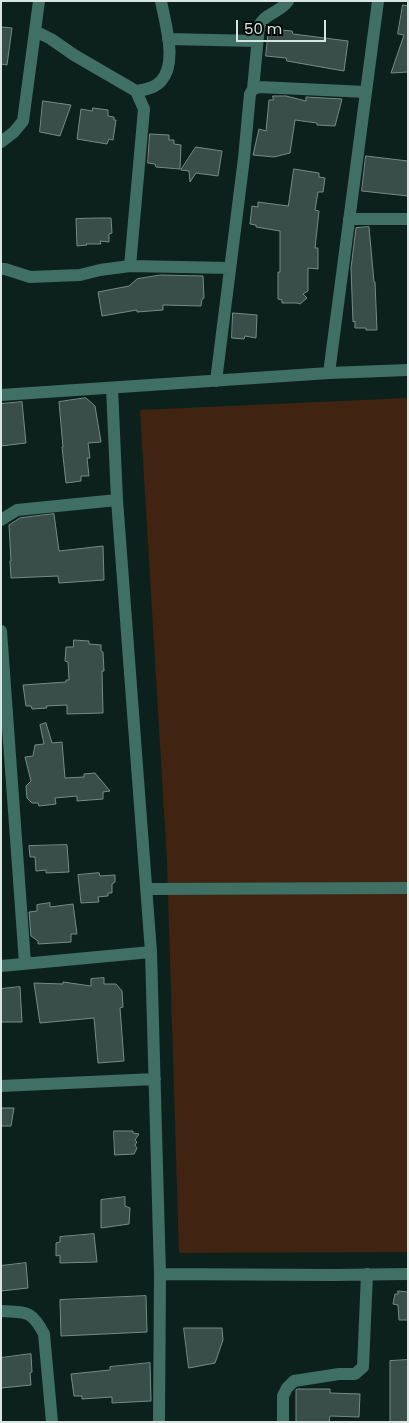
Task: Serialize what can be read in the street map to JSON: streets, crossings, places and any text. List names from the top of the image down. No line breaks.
{"scale_bar":"50 m"}
